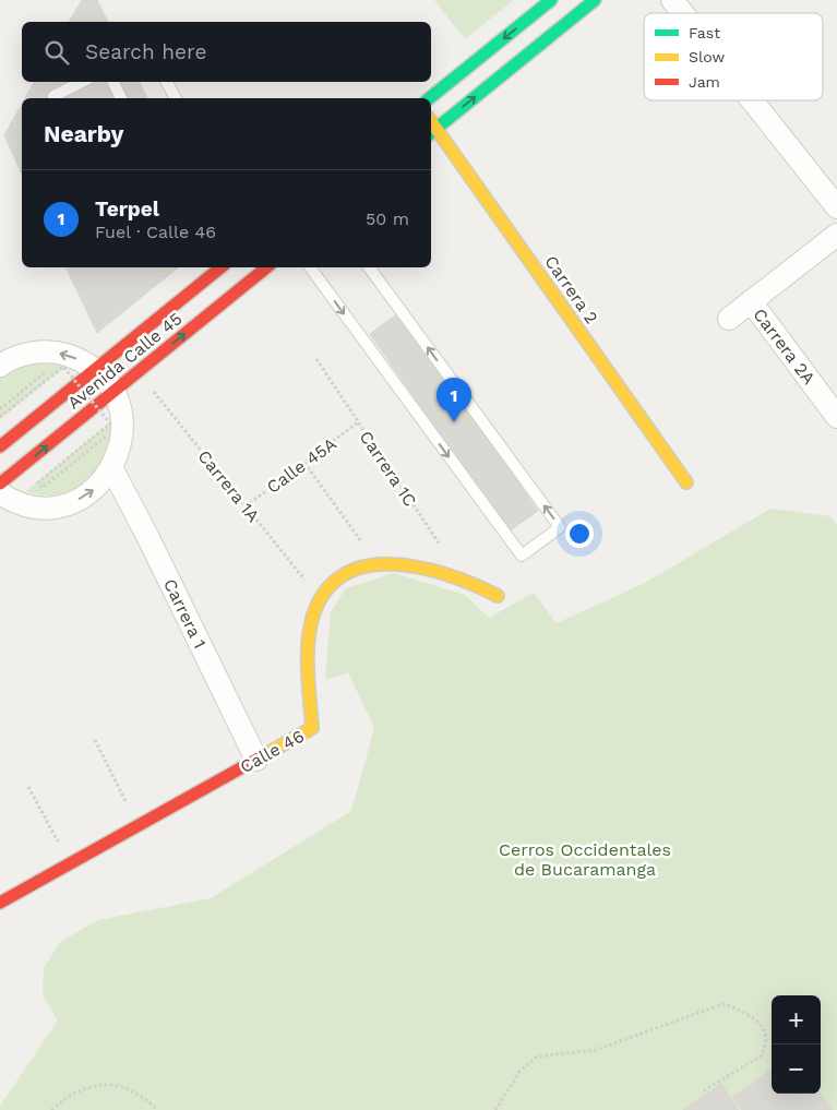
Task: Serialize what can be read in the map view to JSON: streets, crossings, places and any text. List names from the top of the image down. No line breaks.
{"streets":{"street":["Carrera 2","Carrera 2A","Avenida Calle 45","Carrera 1","Calle 46"],"path":["Calle 45A","Carrera 1C","Carrera 1A"]},"crossings":[["Avenida Calle 45","Carrera 1A"],["Calle 45A","Carrera 1C"],["Calle 45A","Carrera 1A"],["Carrera 1C","Calle 46"],["Carrera 1A","Calle 46"],["Carrera 1","Calle 46"]],"parks":["Cerros Occidentales de Bucaramanga"],"legend":["Fast","Slow","Jam"],"page":{"search":"Search here","heading":"Nearby","list":[{"mark":"1","name":"Terpel","note":"Fuel · Calle 46","value":"50 m"}],"pins":"1","map_buttons":["+","−"]}}
